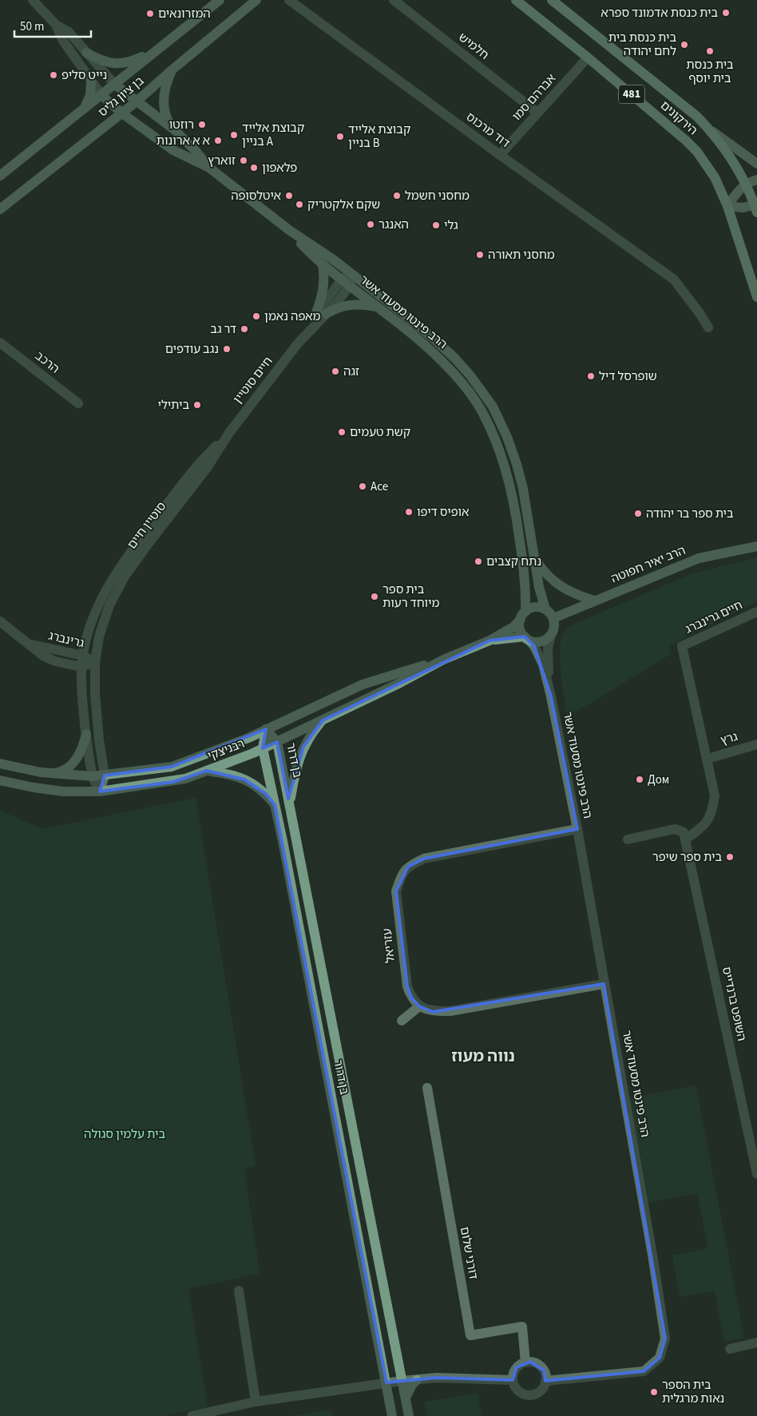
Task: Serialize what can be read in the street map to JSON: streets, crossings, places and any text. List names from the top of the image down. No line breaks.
{"streets":{"main road":["481","הירקונים"],"street":["חלמיש","בן ציון גליס","אברהם סמו","דוד מרכוס","הרב פינטו מסעוד אשר","הרכב","חיים סוטיין","סוטיין חיים","הרב יאיר חפוטה","חיים גרינברג","גרינברג","גרץ","רבניצקי","בן דרור","עזריאל","השופט ברנדייס","דורני שלום"]},"crossings":[["חלמיש","אברהם סמו"],["481","הירקונים"],["בן ציון גליס","הרב פינטו מסעוד אשר"],["אברהם סמו","הירקונים"],["אברהם סמו","דוד מרכוס"],["הרב פינטו מסעוד אשר","הרב יאיר חפוטה"],["הרב פינטו מסעוד אשר","רבניצקי"],["הרב פינטו מסעוד אשר","עזריאל"],["הרב פינטו מסעוד אשר","דורני שלום"],["חיים סוטיין","סוטיין חיים"],["סוטיין חיים","גרינברג"],["סוטיין חיים","רבניצקי"],["הרב יאיר חפוטה","רבניצקי"],["חיים גרינברג","גרץ"],["רבניצקי","בן דרור"]],"districts":["נווה מעוז"],"parks":["בית עלמין סגולה"],"places":["בית כנסת אדמונד ספרא","המזרונאים","בית כנסת בית לחם יהודה","בית כנסת בית יוסף","נייט סליפ","רוזטו","קבוצת אלייד בניין A","קבוצת אלייד בניין B","א א ארונות","זוארץ","פלאפון","איטלסופה","מחסני חשמל","שקם אלקטריק","האנגר","גלי","מחסני תאורה","מאפה נאמן","דר גב","נגב עודפים","זגה","שופרסל דיל","ביתילי","קשת טעמים","Ace","אופיס דיפו","בית ספר בר יהודה","נתח קצבים","בית ספר מיוחד רעות","Дом","בית ספר שיפר","בית הספר נאות מרגלית"],"scale_bar":"50 m"}
